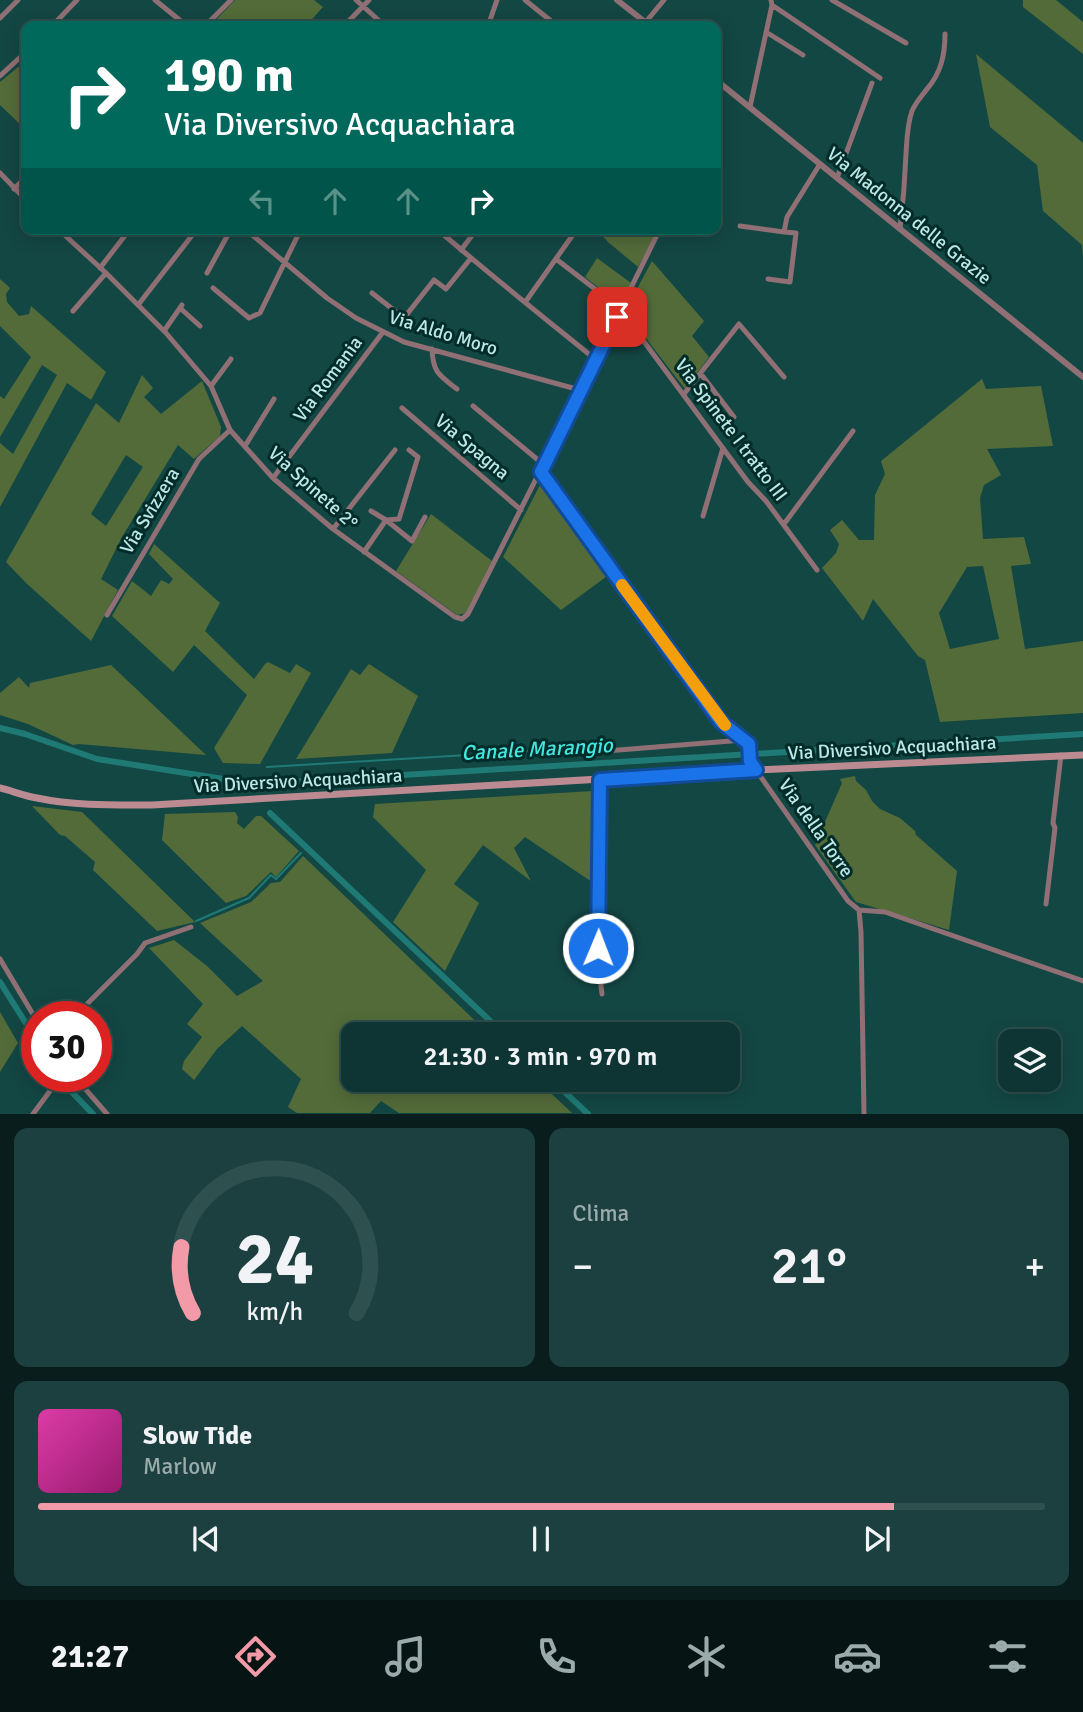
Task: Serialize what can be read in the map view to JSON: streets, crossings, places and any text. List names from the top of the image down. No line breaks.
{"streets":{"main road":["Via Diversivo Acquachiara"],"street":["Via Madonna delle Grazie","Via Aldo Moro","Via Romania","Via Spinete I tratto III","Via Spagna","Via Spinete 2°","Via Svizzera","Via della Torre"]},"crossings":[["Via Aldo Moro","Via Romania"],["Via Romania","Via Spinete 2°"],["Via Spagna","Via Spinete 2°"],["Via Spinete 2°","Via Svizzera"],["Via Diversivo Acquachiara","Via della Torre"]],"water":["Canale Marangio"],"page":{"turn":["190 m","Via Diversivo Acquachiara"],"limit":"30","trip":"21:30 · 3 min · 970 m","tile":"Clima","heat":["−","21°","+"],"song":["Slow Tide","Marlow"],"tabs":"21:27","gauge":["24","km/h"]}}
